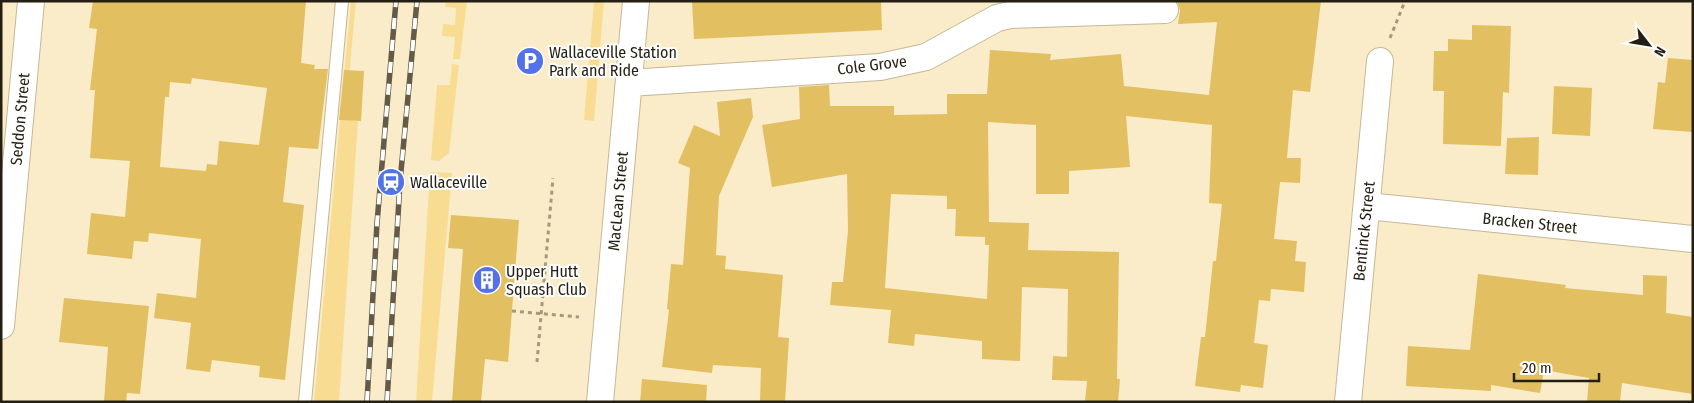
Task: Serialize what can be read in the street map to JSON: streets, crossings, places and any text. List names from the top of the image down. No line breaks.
{"streets":{"street":["Cole Grove","Seddon Street","MacLean Street","Bracken Street","Bentinck Street"]},"crossings":[["Cole Grove","MacLean Street"],["Bracken Street","Bentinck Street"]],"places":{"parking":["Wallaceville Station Park and Ride"],"station":["Wallaceville"],"building":["Upper Hutt Squash Club"]},"scale_bar":"20 m","north":"bottom right"}
